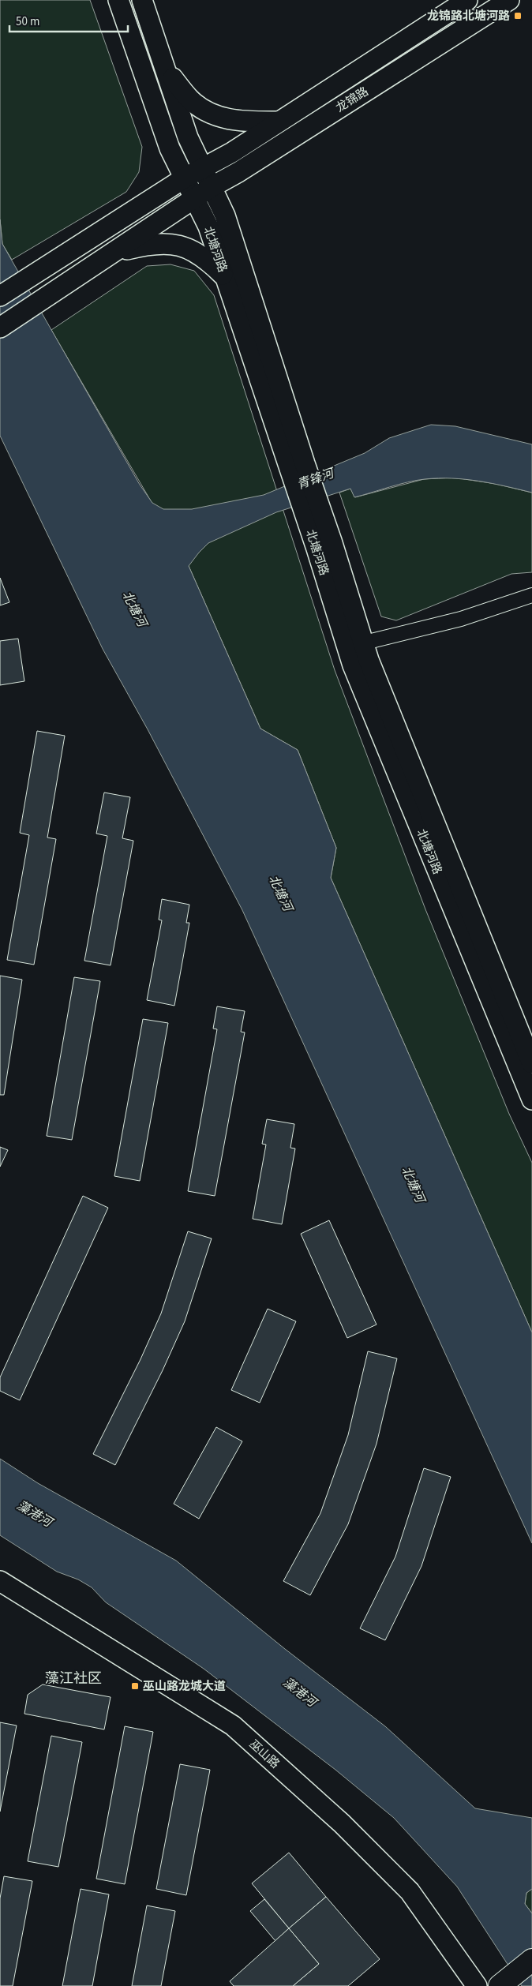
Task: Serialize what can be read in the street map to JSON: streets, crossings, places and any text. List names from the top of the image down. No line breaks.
{"streets":{"main road":["龙锦路","北塘河路","巫山路"]},"crossings":[["龙锦路","北塘河路"]],"districts":["藻江社区"],"water":["青锋河","北塘河","藻港河"],"places":{"transit":["龙锦路北塘河路","巫山路龙城大道"]},"scale_bar":"50 m"}
